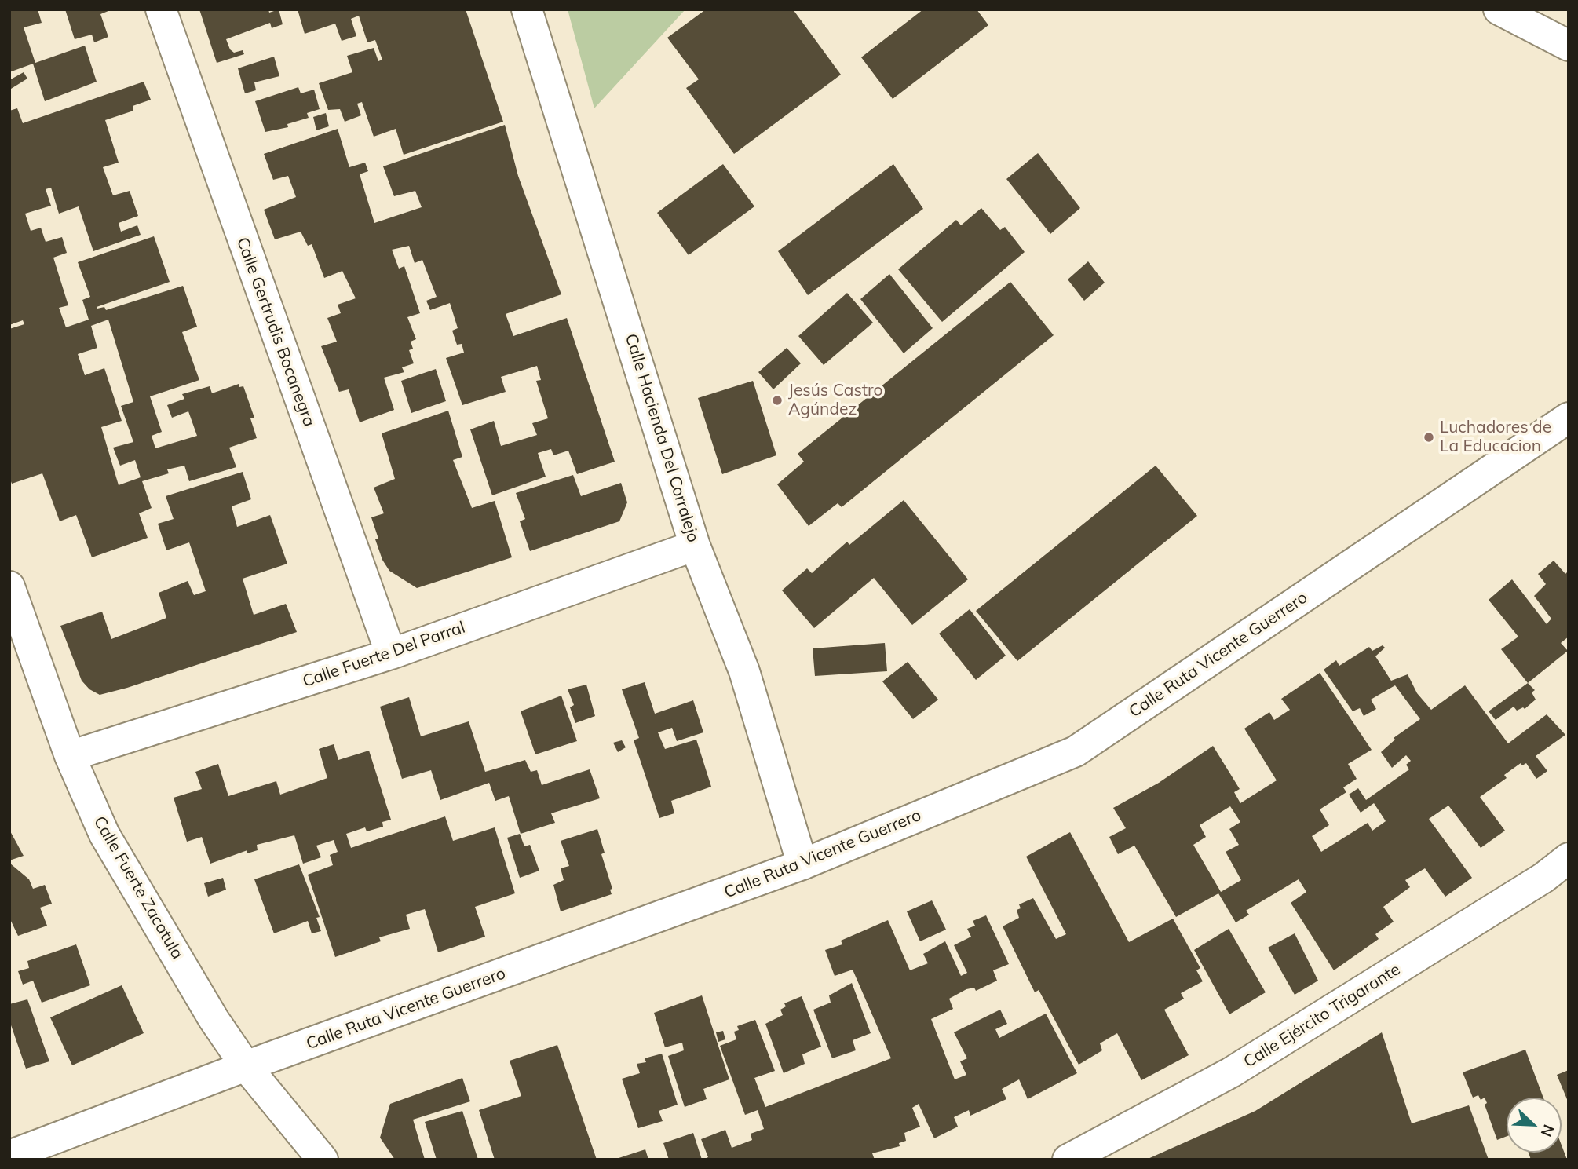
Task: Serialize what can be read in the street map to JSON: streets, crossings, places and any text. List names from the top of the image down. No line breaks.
{"streets":{"street":["Calle Gertrudis Bocanegra","Calle Hacienda Del Corralejo","Calle Fuerte Del Parral","Calle Ruta Vicente Guerrero","Calle Fuerte Zacatula","Calle Ejército Trigarante"]},"crossings":[["Calle Gertrudis Bocanegra","Calle Fuerte Del Parral"],["Calle Hacienda Del Corralejo","Calle Fuerte Del Parral"],["Calle Hacienda Del Corralejo","Calle Ruta Vicente Guerrero"],["Calle Fuerte Del Parral","Calle Fuerte Zacatula"],["Calle Ruta Vicente Guerrero","Calle Fuerte Zacatula"]],"places":["Jesús Castro Agúndez","Luchadores de La Educacion"],"north":"bottom right"}
